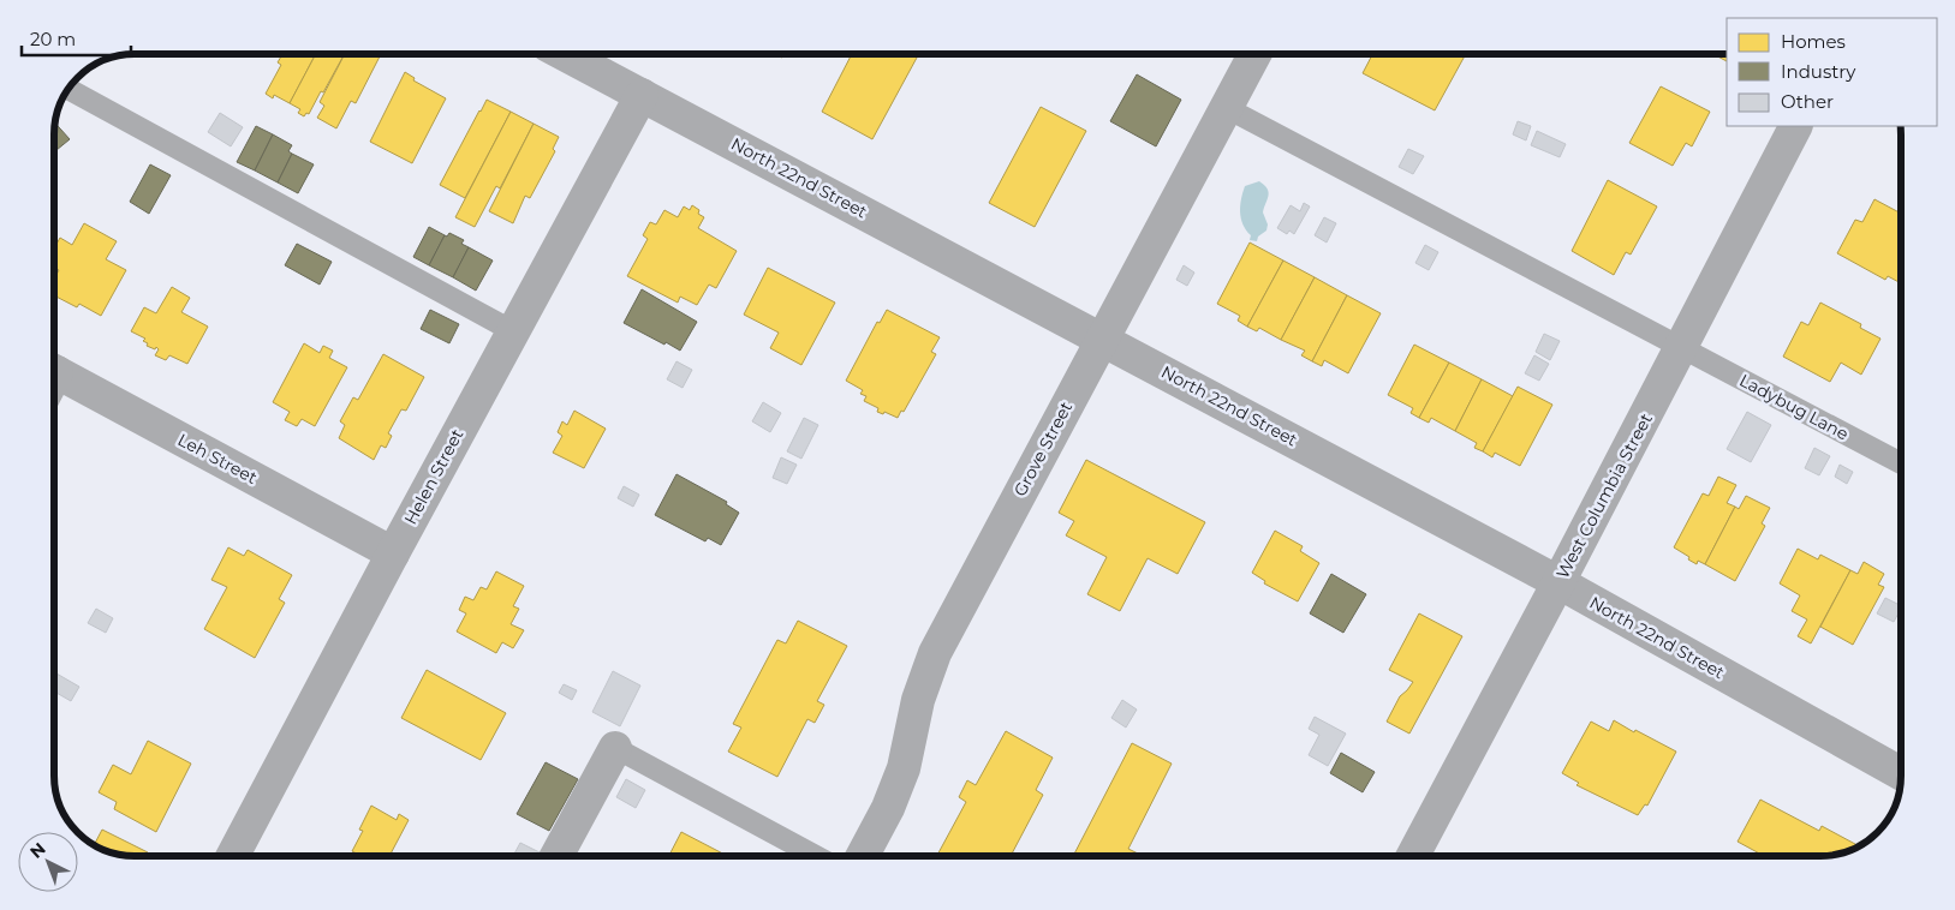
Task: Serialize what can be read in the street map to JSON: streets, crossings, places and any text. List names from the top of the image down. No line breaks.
{"streets":{"street":["North 22nd Street","Grove Street","Leh Street","Helen Street","West Columbia Street"],"lane":["Ladybug Lane"]},"crossings":[["North 22nd Street","Grove Street"],["North 22nd Street","Helen Street"],["North 22nd Street","West Columbia Street"],["Ladybug Lane","Grove Street"],["Ladybug Lane","West Columbia Street"],["Leh Street","Helen Street"]],"legend":["Homes","Industry","Other"],"scale_bar":"20 m","north":"top left"}
